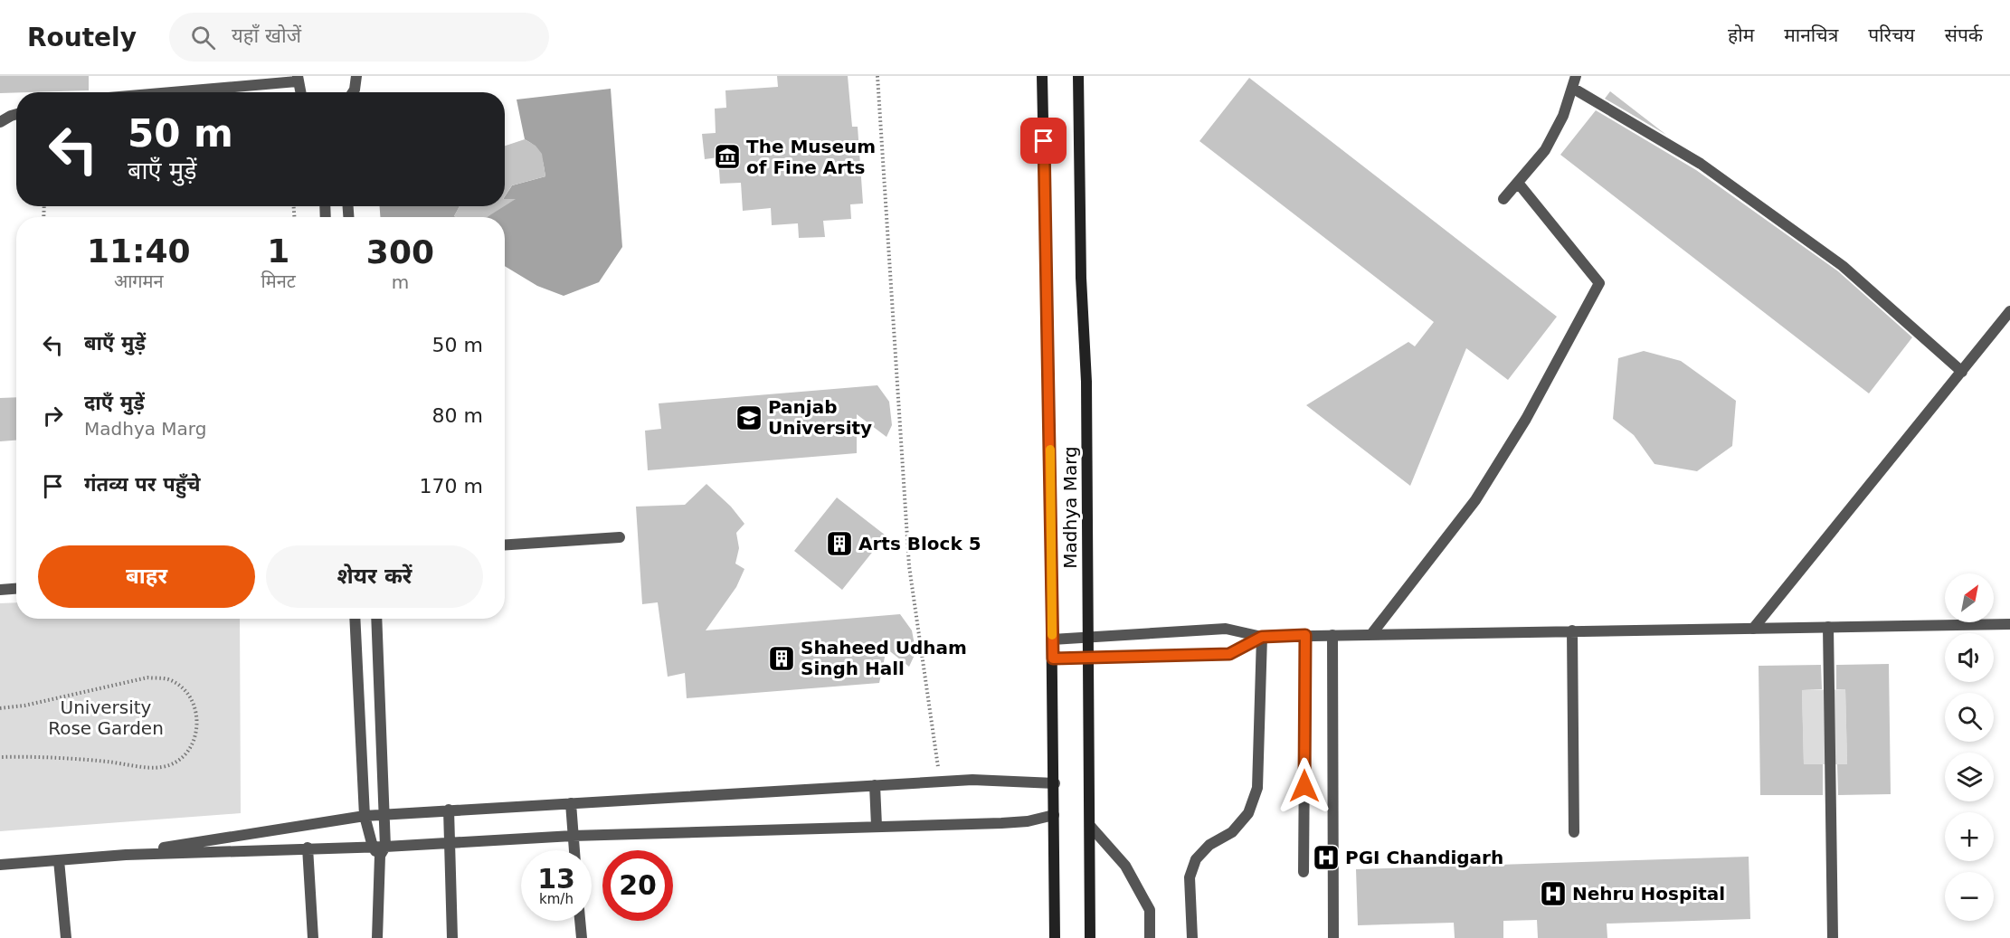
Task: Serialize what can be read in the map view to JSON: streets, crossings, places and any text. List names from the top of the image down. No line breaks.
{"streets":{"main road":["Madhya Marg"]},"parks":["University Rose Garden"],"places":{"museum":["The Museum of Fine Arts"],"school or university":["Panjab University"],"building":["Arts Block 5","Shaheed Udham Singh Hall"],"hospital":["PGI Chandigarh","Nehru Hospital"]},"north":"top right","page":{"header":"Routely","search":"यहाँ खोजें","nav":["होम","मानचित्र","परिचय","संपर्क"],"turn":["50 m","बाएँ मुड़ें"],"eta":["11:40","आगमन","1","मिनट","300","m"],"list":[{"name":"बाएँ मुड़ें","value":"50 m"},{"name":"दाएँ मुड़ें","note":"Madhya Marg","value":"80 m"},{"name":"गंतव्य पर पहुँचे","value":"170 m"}],"buttons":["बाहर","शेयर करें"],"map_buttons":["+","−"],"speed":"13 km/h","limit":"20"}}
